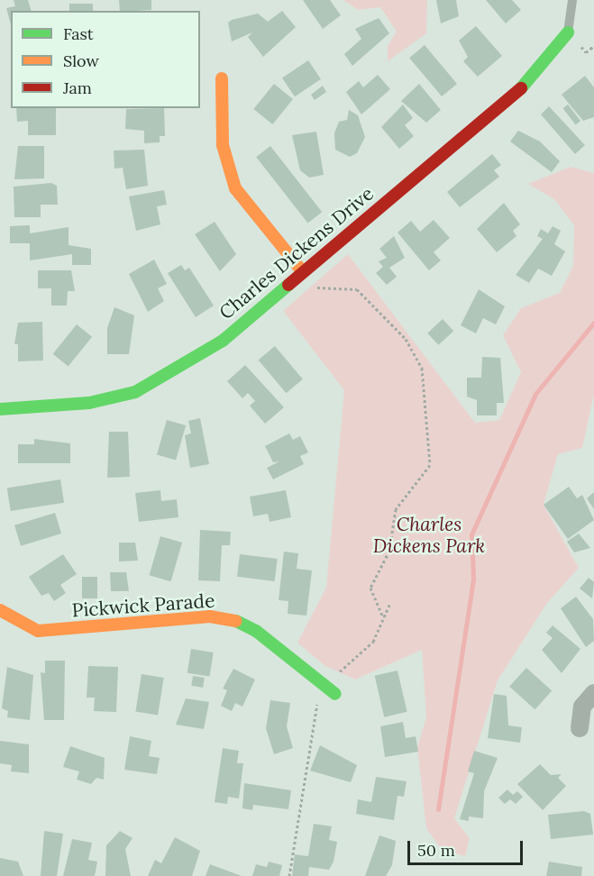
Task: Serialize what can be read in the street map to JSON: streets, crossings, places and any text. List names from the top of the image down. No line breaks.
{"streets":{"street":["Charles Dickens Drive","Pickwick Parade"]},"parks":["Charles Dickens Park"],"legend":["Fast","Slow","Jam"],"scale_bar":"50 m"}
